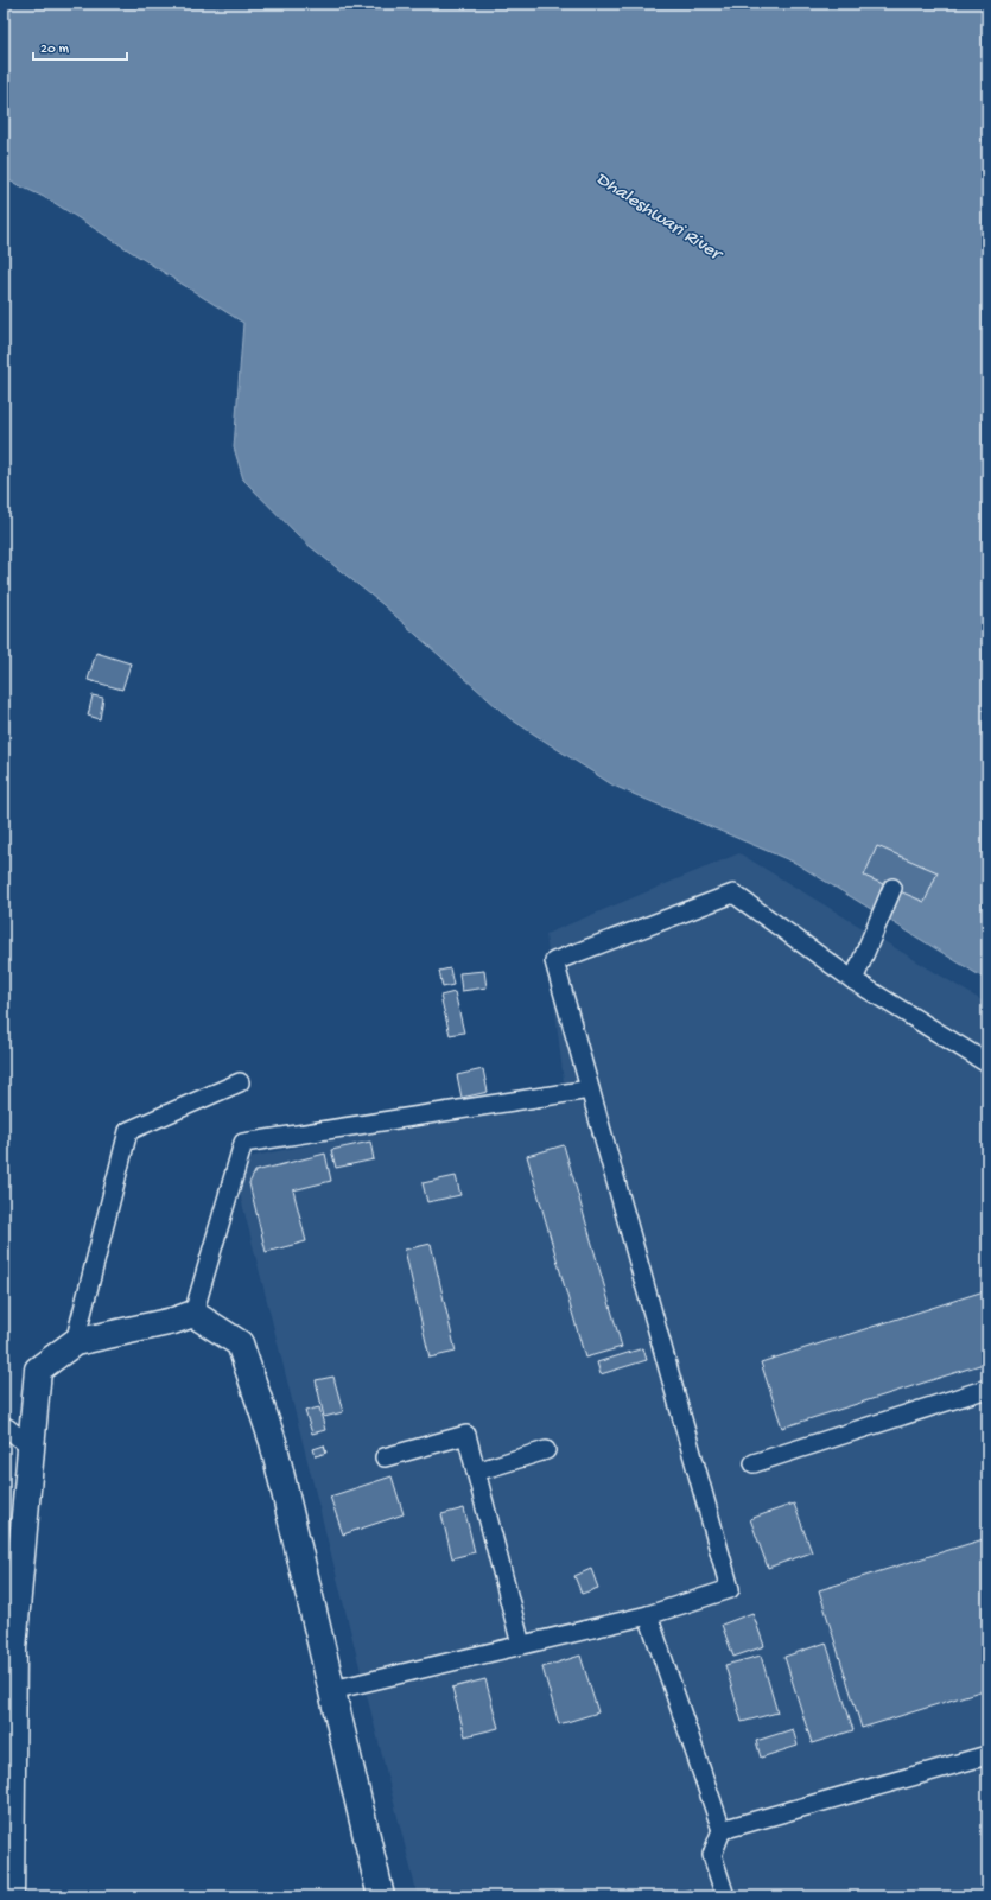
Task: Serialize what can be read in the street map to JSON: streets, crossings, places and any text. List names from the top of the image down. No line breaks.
{"water":["Dhaleshwari River"],"scale_bar":"20 m"}
